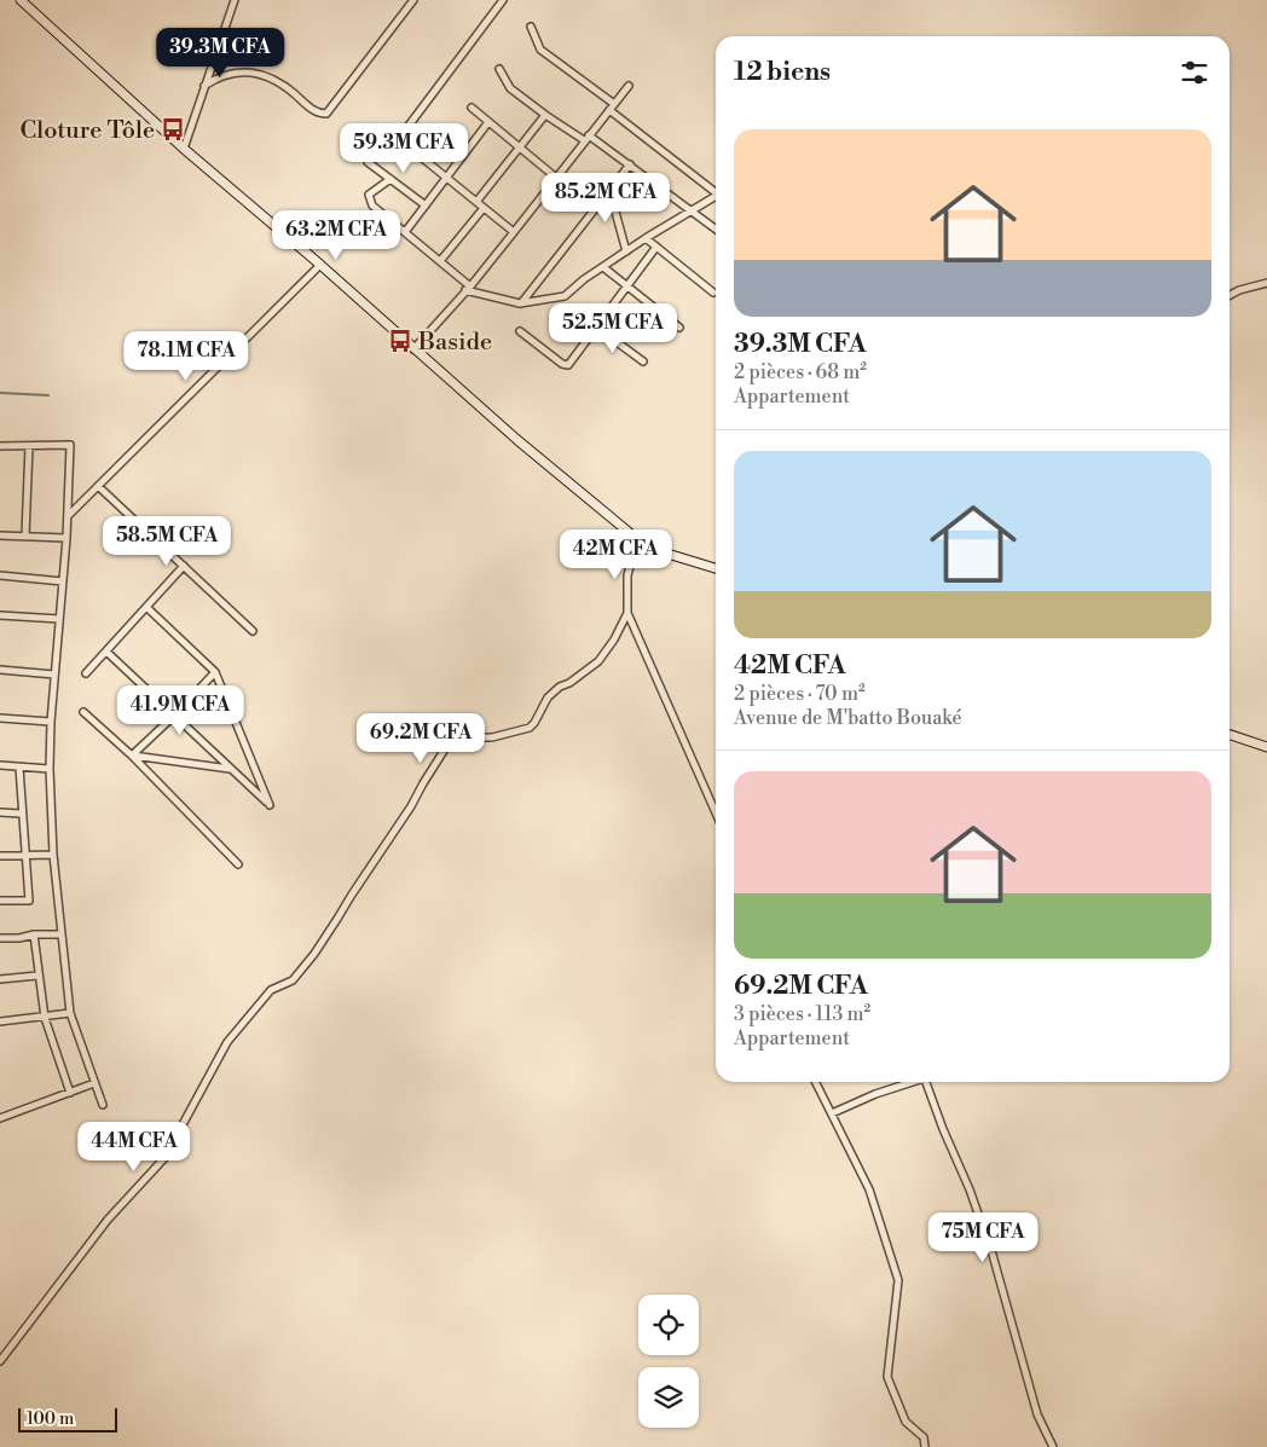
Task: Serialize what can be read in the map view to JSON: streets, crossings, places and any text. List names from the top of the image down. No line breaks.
{"places":{"bus stop":["Cloture Tôle","Baside"]},"scale_bar":"100 m","page":{"price":["39.3M CFA","59.3M CFA","85.2M CFA","63.2M CFA","52.5M CFA","78.1M CFA","58.5M CFA","42M CFA","41.9M CFA","69.2M CFA","44M CFA","75M CFA"],"heading":"12 biens","list":[{"name":"39.3M CFA","note":"2 pièces · 68 m² · Appartement"},{"name":"42M CFA","note":"2 pièces · 70 m² · Avenue de M'batto Bouaké"},{"name":"69.2M CFA","note":"3 pièces · 113 m² · Appartement"}],"scale":"100 m"}}
